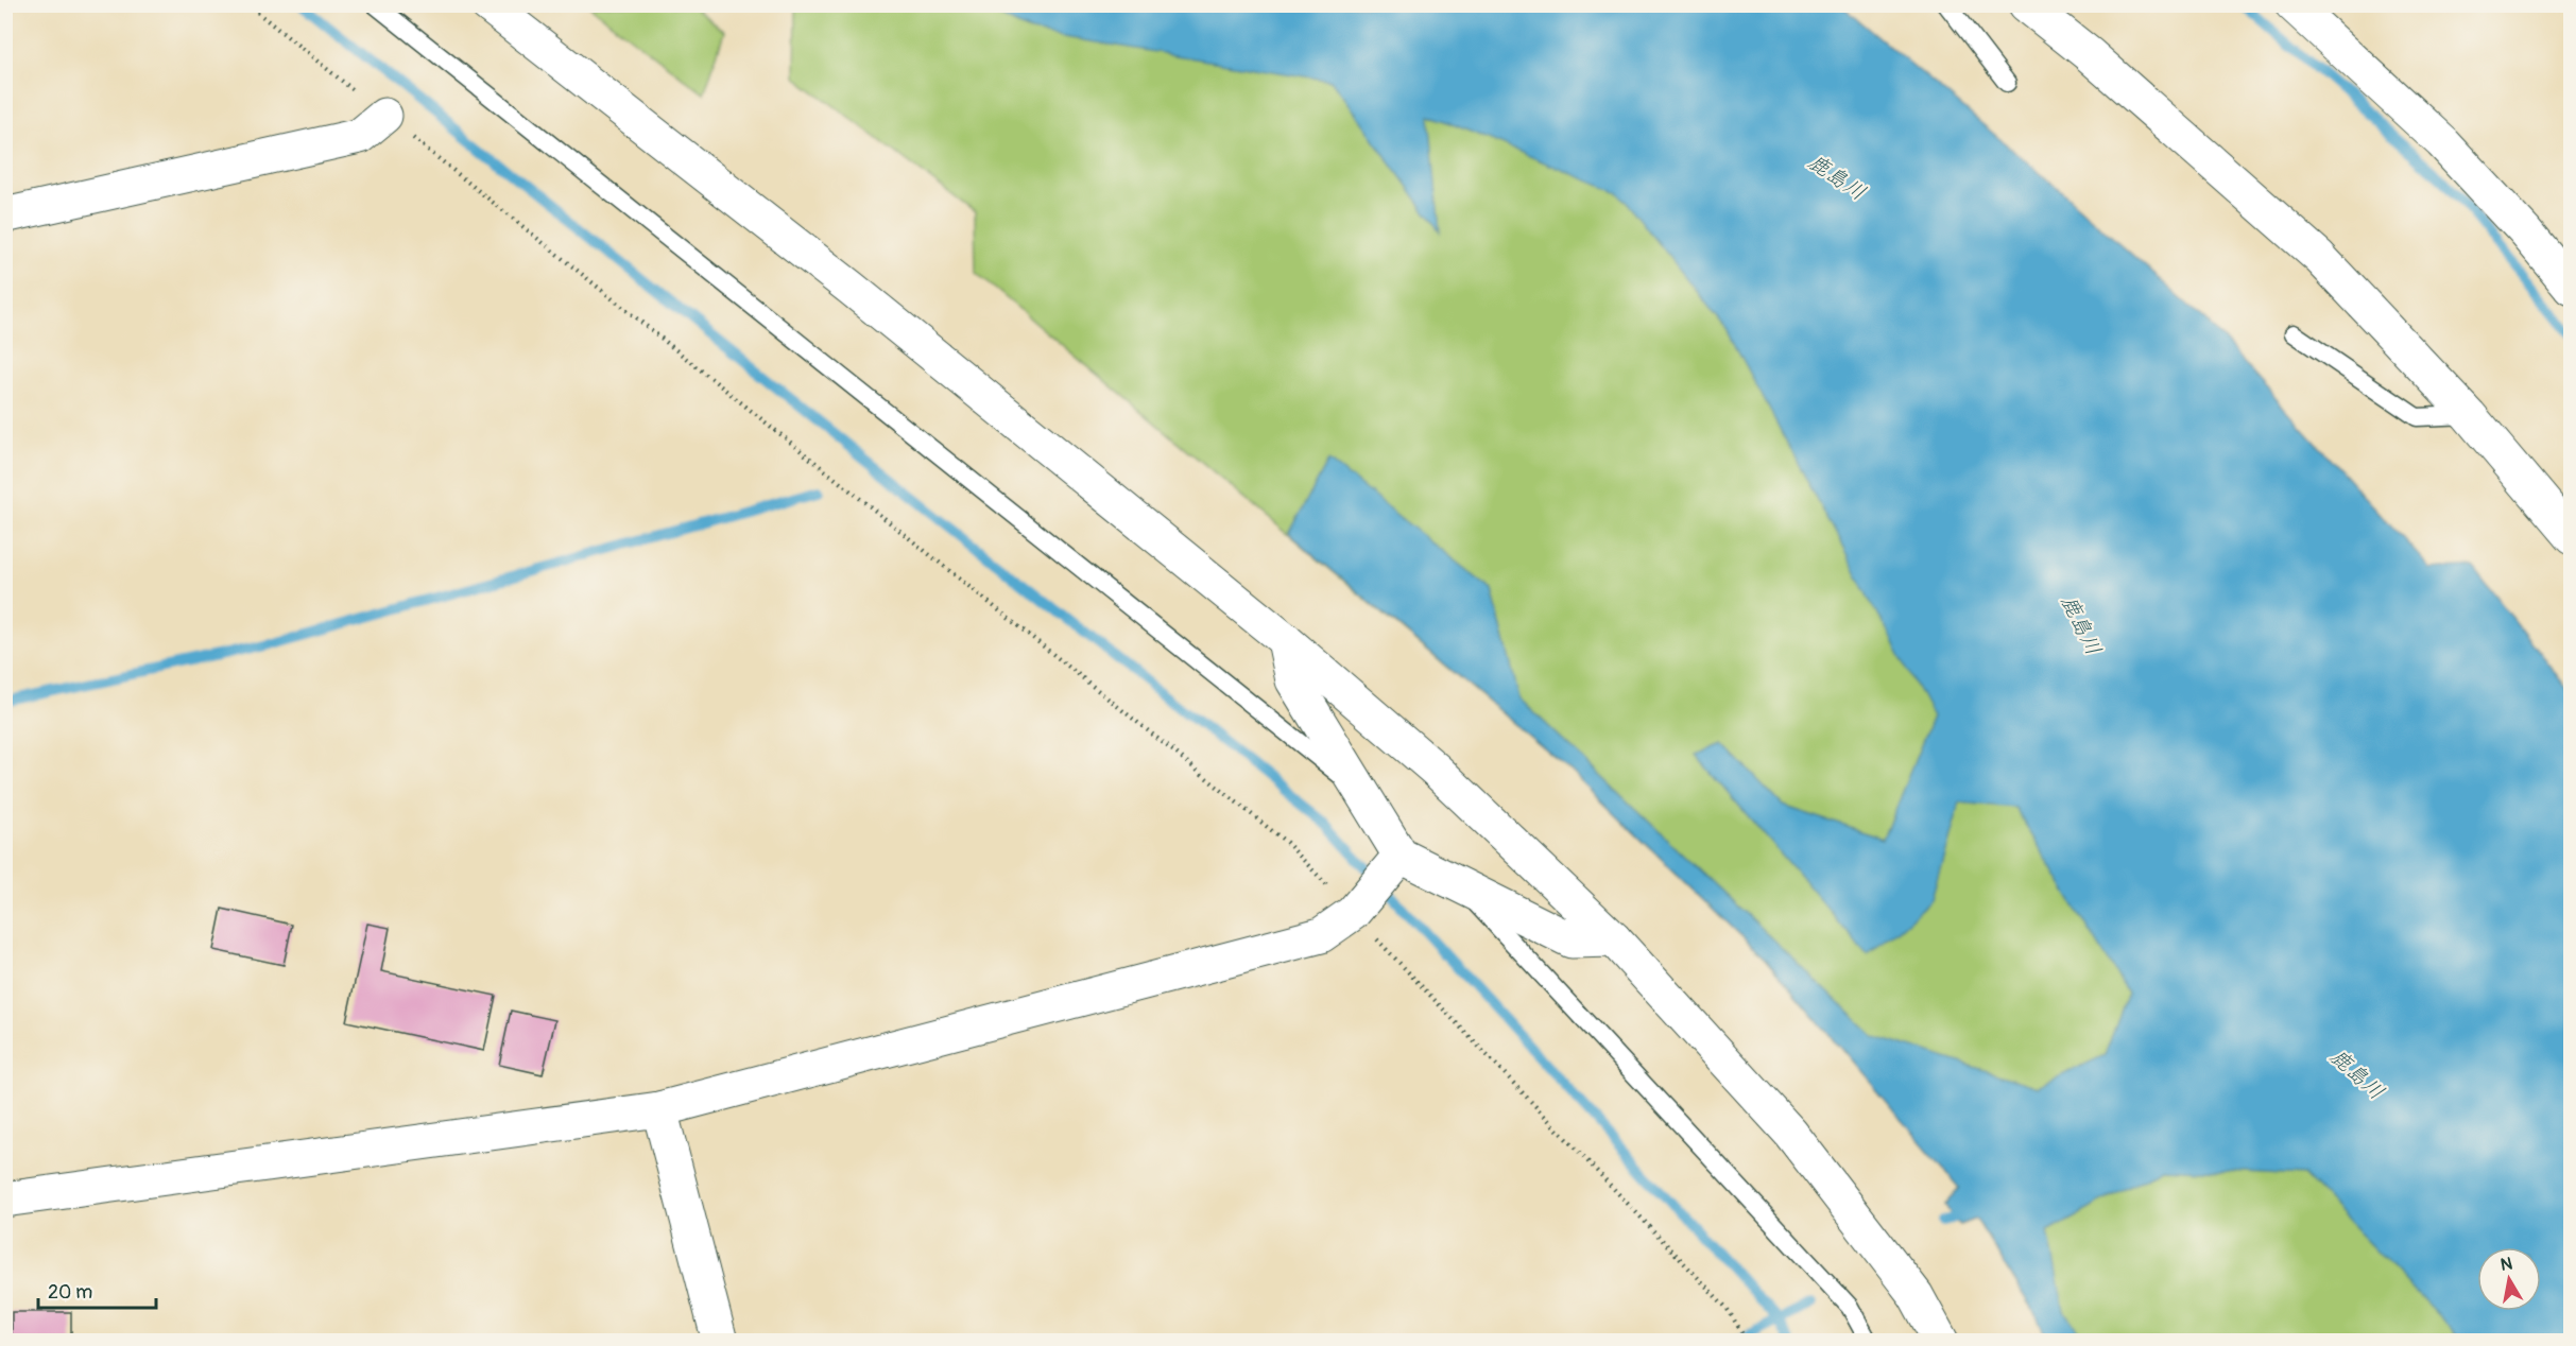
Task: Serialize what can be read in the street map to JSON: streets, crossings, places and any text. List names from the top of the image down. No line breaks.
{"water":["鹿島川"],"scale_bar":"20 m","north":"top"}
